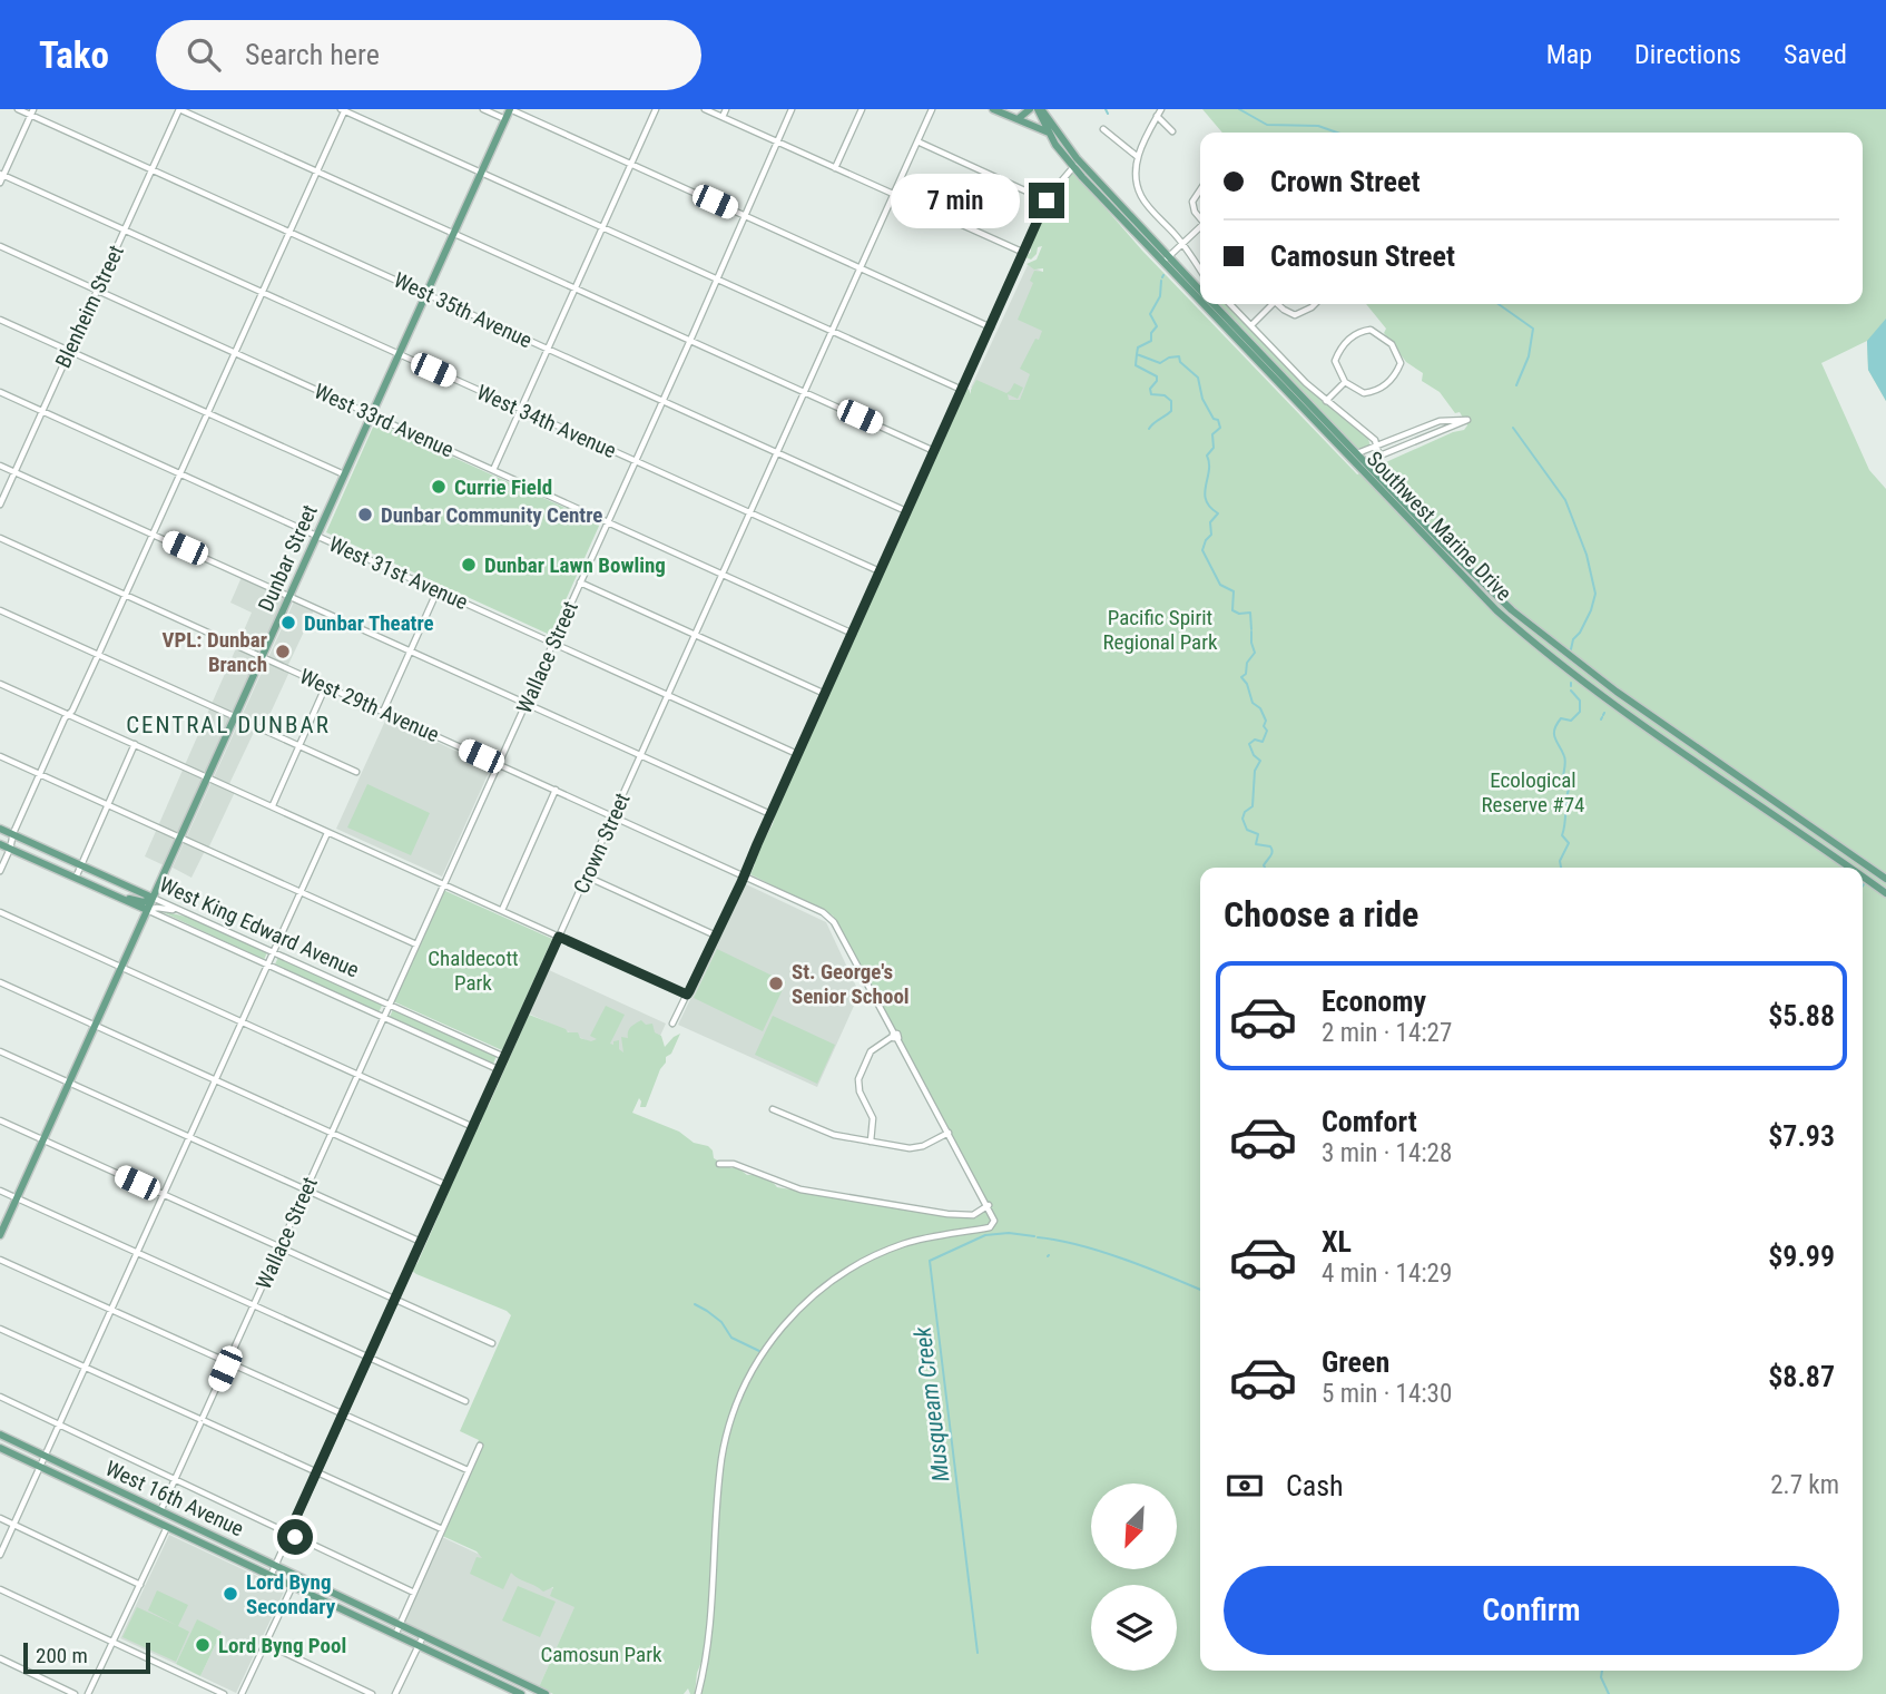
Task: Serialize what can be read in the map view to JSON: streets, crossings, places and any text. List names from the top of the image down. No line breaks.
{"streets":{"main road":["Southwest Marine Drive","Dunbar Street","West King Edward Avenue","West 16th Avenue"],"street":["Blenheim Street","West 35th Avenue","West 33rd Avenue","West 34th Avenue","West 31st Avenue","Wallace Street","West 29th Avenue","Crown Street"]},"crossings":[["Blenheim Street","West 35th Avenue"],["Blenheim Street","West 33rd Avenue"],["Blenheim Street","West 34th Avenue"],["Blenheim Street","West 31st Avenue"],["West 35th Avenue","Dunbar Street"],["West 35th Avenue","Wallace Street"],["West 35th Avenue","Crown Street"],["West 33rd Avenue","Dunbar Street"],["West 33rd Avenue","Wallace Street"],["West 33rd Avenue","Crown Street"],["West 34th Avenue","Dunbar Street"],["West 34th Avenue","Wallace Street"],["West 34th Avenue","Crown Street"],["Dunbar Street","West 31st Avenue"],["Dunbar Street","West 29th Avenue"],["Dunbar Street","West King Edward Avenue"],["West 31st Avenue","Wallace Street"],["West 31st Avenue","Crown Street"],["Wallace Street","West 29th Avenue"],["Wallace Street","West King Edward Avenue"],["Wallace Street","West 16th Avenue"],["West 29th Avenue","Crown Street"],["Crown Street","West King Edward Avenue"],["Crown Street","West 16th Avenue"]],"districts":["CENTRAL DUNBAR"],"water":["Musqueam Creek"],"parks":["Pacific Spirit Regional Park","Ecological Reserve #74","Chaldecott Park","Camosun Park"],"places":["Currie Field","Dunbar Community Centre","Dunbar Lawn Bowling","Dunbar Theatre","VPL: Dunbar Branch","St. George's Senior School","Lord Byng Secondary","Lord Byng Pool"],"scale_bar":"200 m","north":"bottom left","page":{"header":"Tako","search":"Search here","nav":["Map","Directions","Saved"],"banner":["Crown Street","Camosun Street"],"bubble":"7 min","heading":"Choose a ride","list":[{"name":"Economy","note":"2 min · 14:27","value":"$5.88"},{"name":"Comfort","note":"3 min · 14:28","value":"$7.93"},{"name":"XL","note":"4 min · 14:29","value":"$9.99"},{"name":"Green","note":"5 min · 14:30","value":"$8.87"}],"pay":["Cash","2.7 km"],"buttons":"Confirm","scale":"200 m"}}
